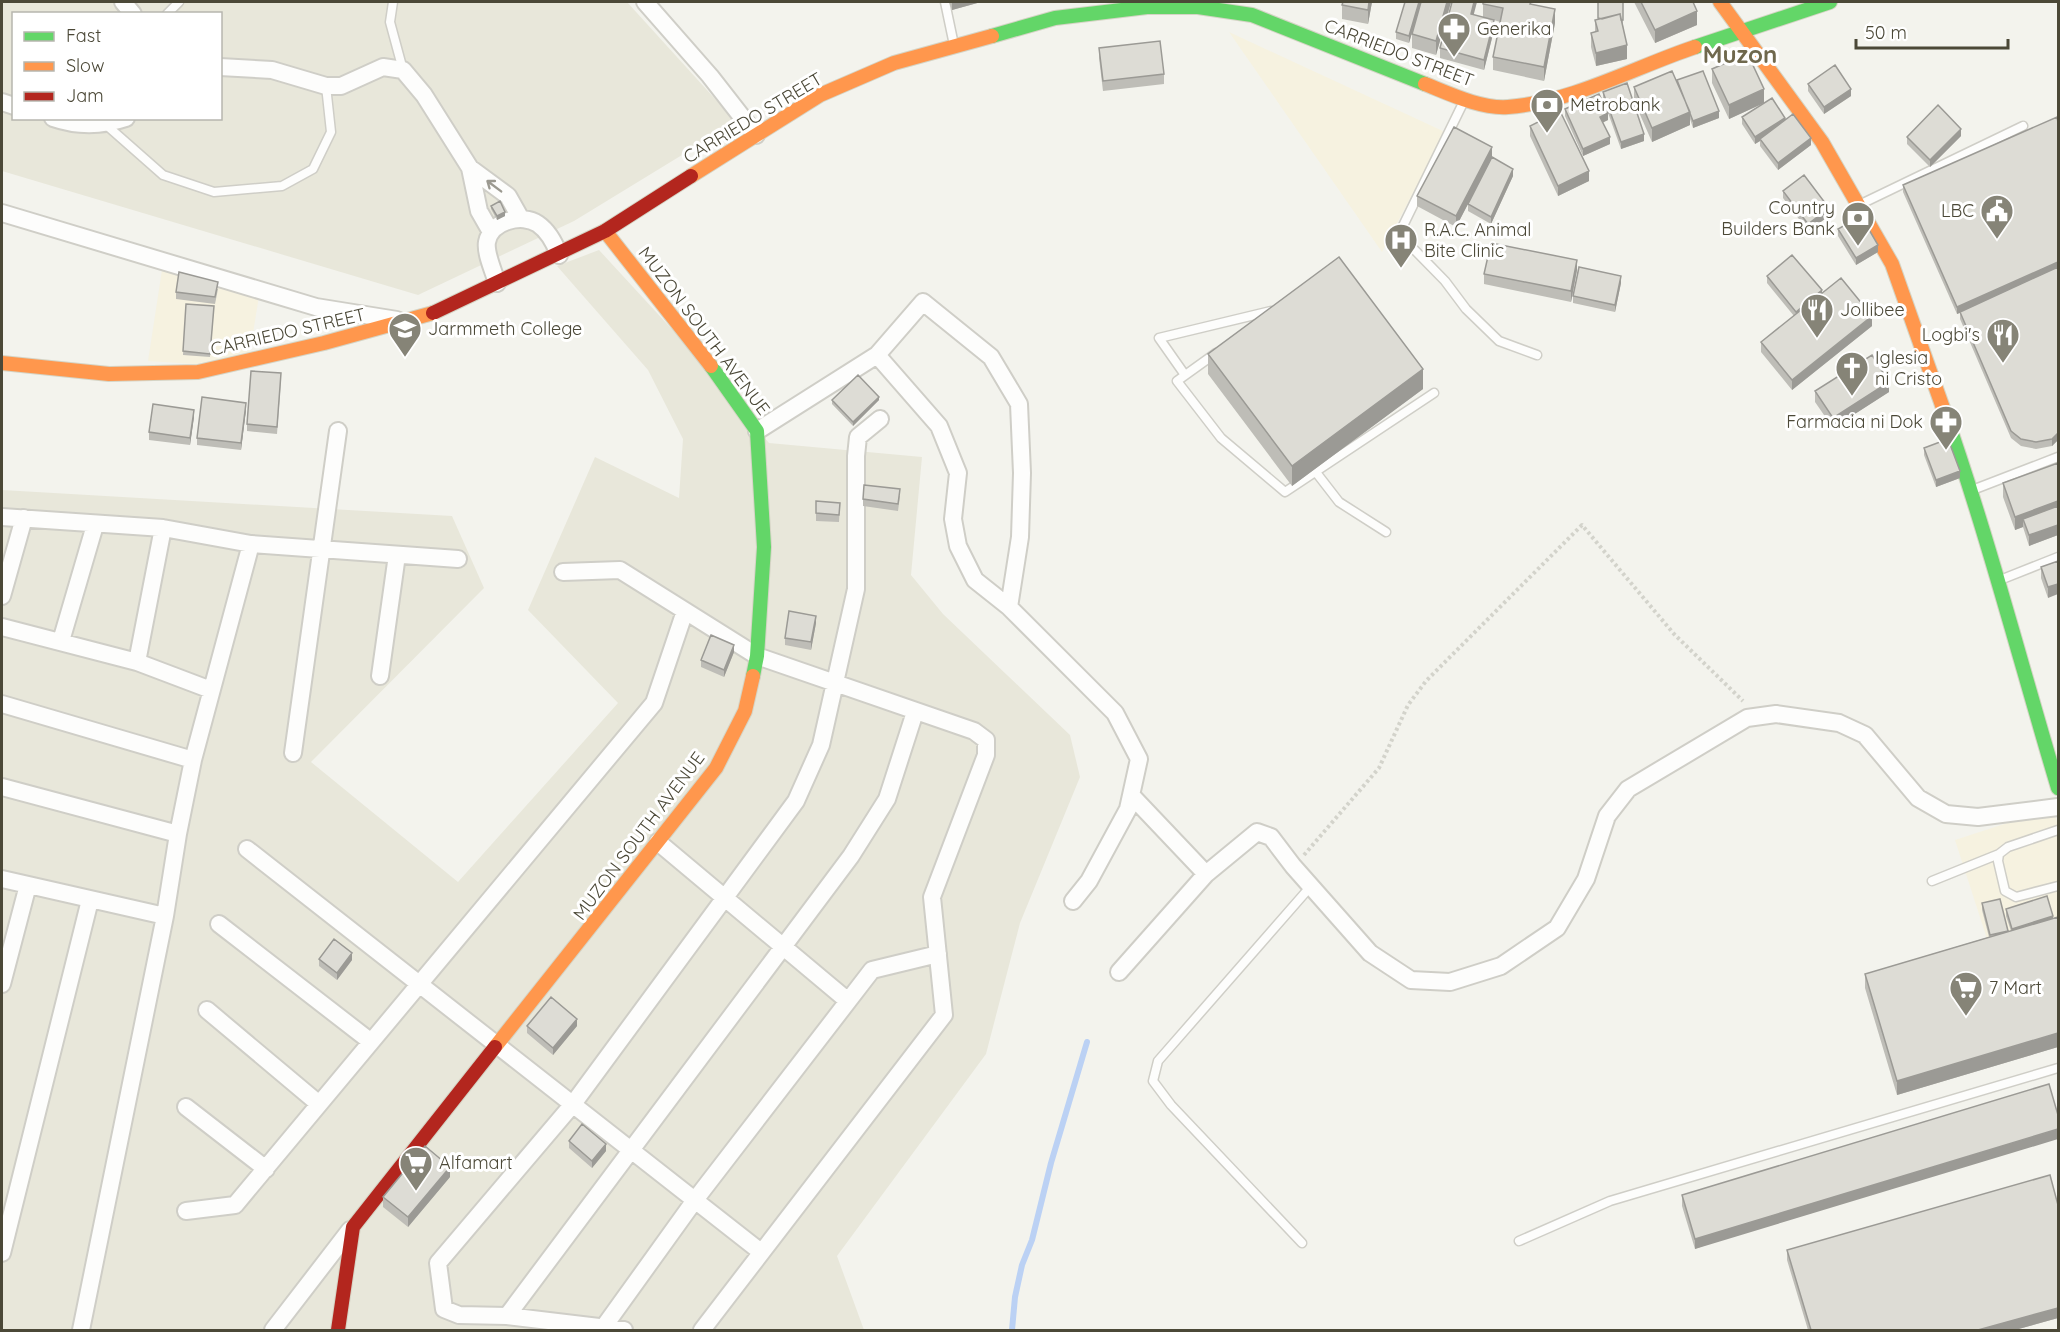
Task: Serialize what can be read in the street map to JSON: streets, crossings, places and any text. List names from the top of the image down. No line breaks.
{"streets":{"main road":["CARRIEDO STREET","MUZON SOUTH AVENUE"]},"crossings":[["CARRIEDO STREET","MUZON SOUTH AVENUE"]],"districts":["Muzon"],"places":{"pharmacy":["Generika","Farmacia ni Dok"],"bank":["Metrobank","Country Builders Bank"],"public building":["LBC"],"hospital":["R.A.C. Animal Bite Clinic"],"restaurant":["Jollibee","Logbi's"],"school or university":["Jarmmeth College"],"church":["Iglesia ni Cristo"],"supermarket":["7 Mart","Alfamart"]},"legend":["Fast","Slow","Jam"],"scale_bar":"50 m"}
